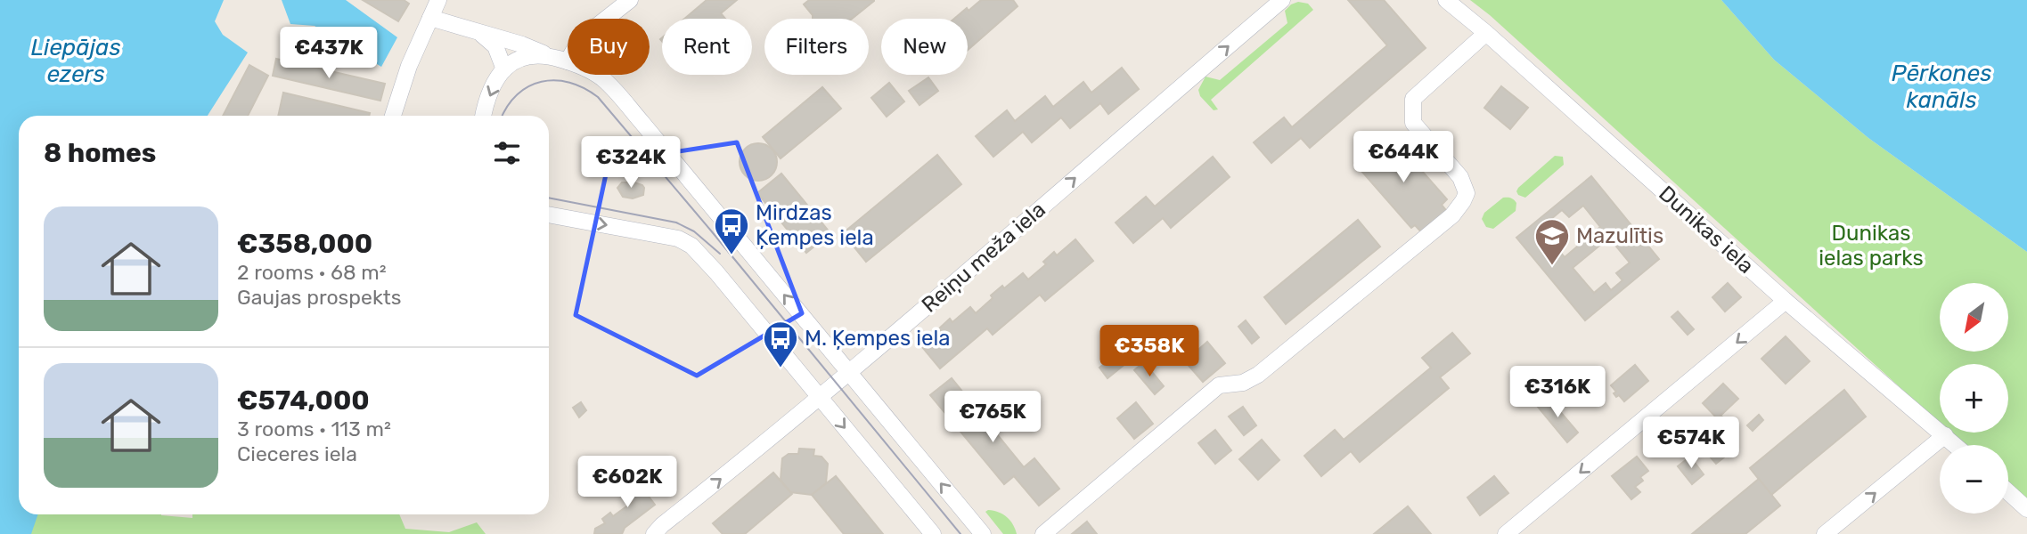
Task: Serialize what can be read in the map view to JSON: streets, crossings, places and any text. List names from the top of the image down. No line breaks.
{"streets":{"street":["Dunikas iela","Reiņu meža iela"]},"one_way":["Reiņu meža iela"],"water":["Liepājas ezers","Pērkones kanāls"],"parks":["Dunikas ielas parks"],"places":{"bus stop":["Mirdzas Ķempes iela","M. Ķempes iela"],"school or university":["Mazulītis"]},"north":"bottom left","page":{"chip":["Buy","Rent","Filters","New"],"price":["€437K","€644K","€324K","€358K","€316K","€765K","€574K","€602K"],"heading":"8 homes","list":[{"name":"€358,000","note":"2 rooms · 68 m² · Gaujas prospekts"},{"name":"€574,000","note":"3 rooms · 113 m² · Cieceres iela"}],"map_buttons":["+","−"]}}
